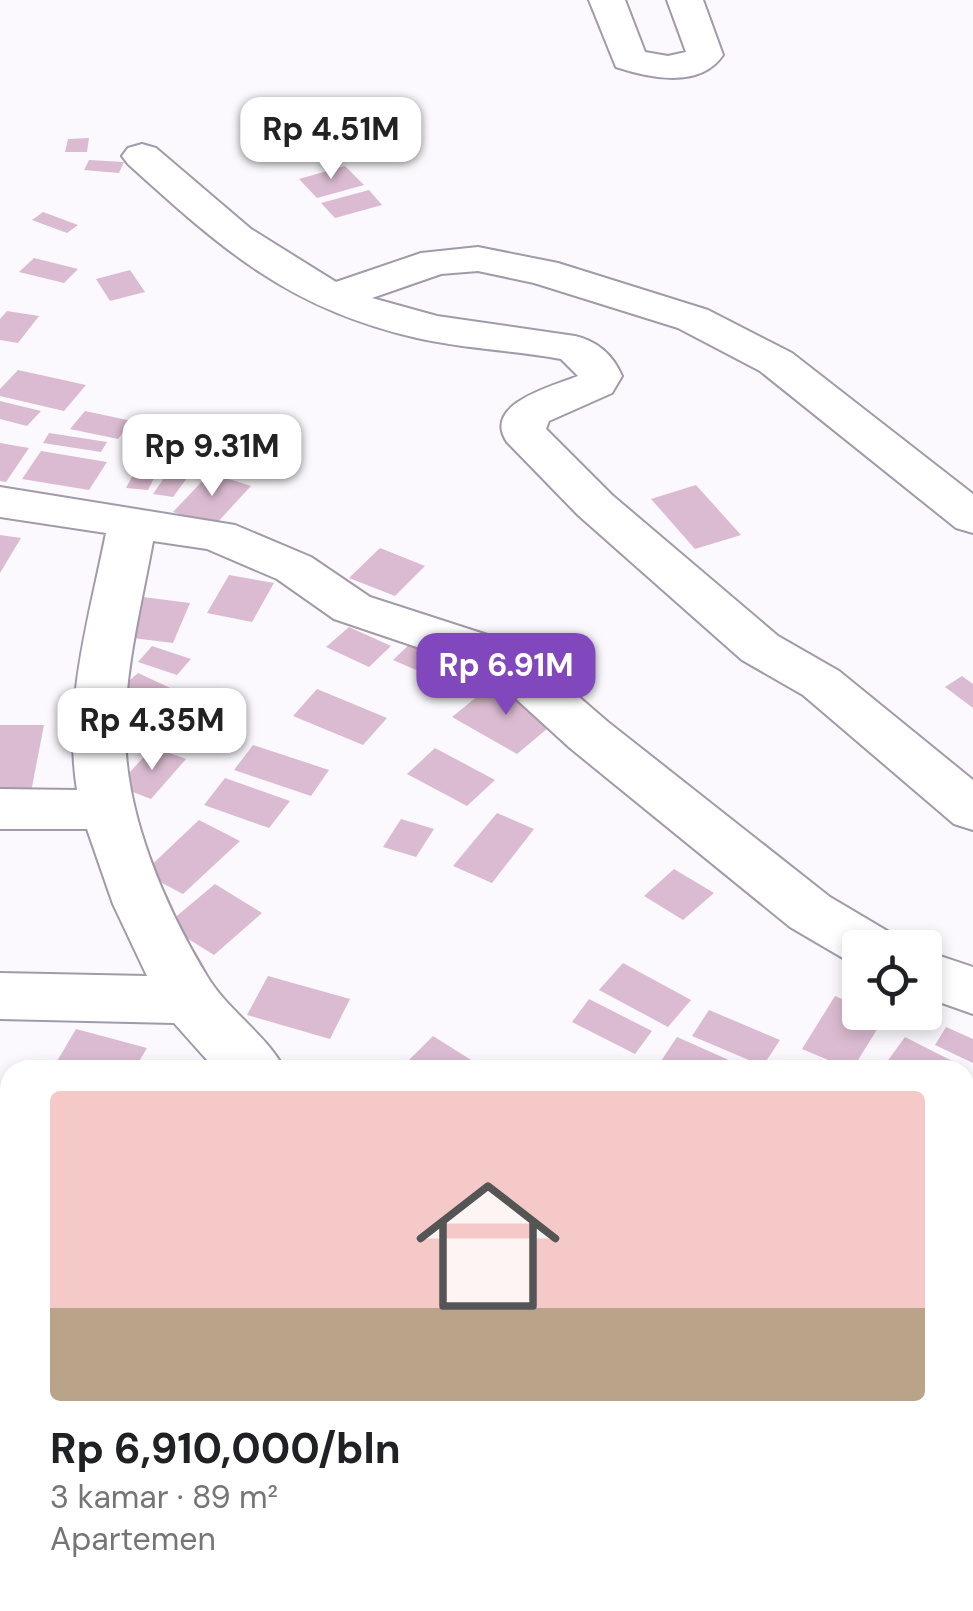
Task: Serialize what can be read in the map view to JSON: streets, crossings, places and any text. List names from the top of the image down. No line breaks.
{"page":{"price":["Rp 4.51M","Rp 9.31M","Rp 6.91M","Rp 4.35M"],"list":[{"name":"Rp 6,910,000/bln","note":"3 kamar · 89 m² · Apartemen"}]}}
